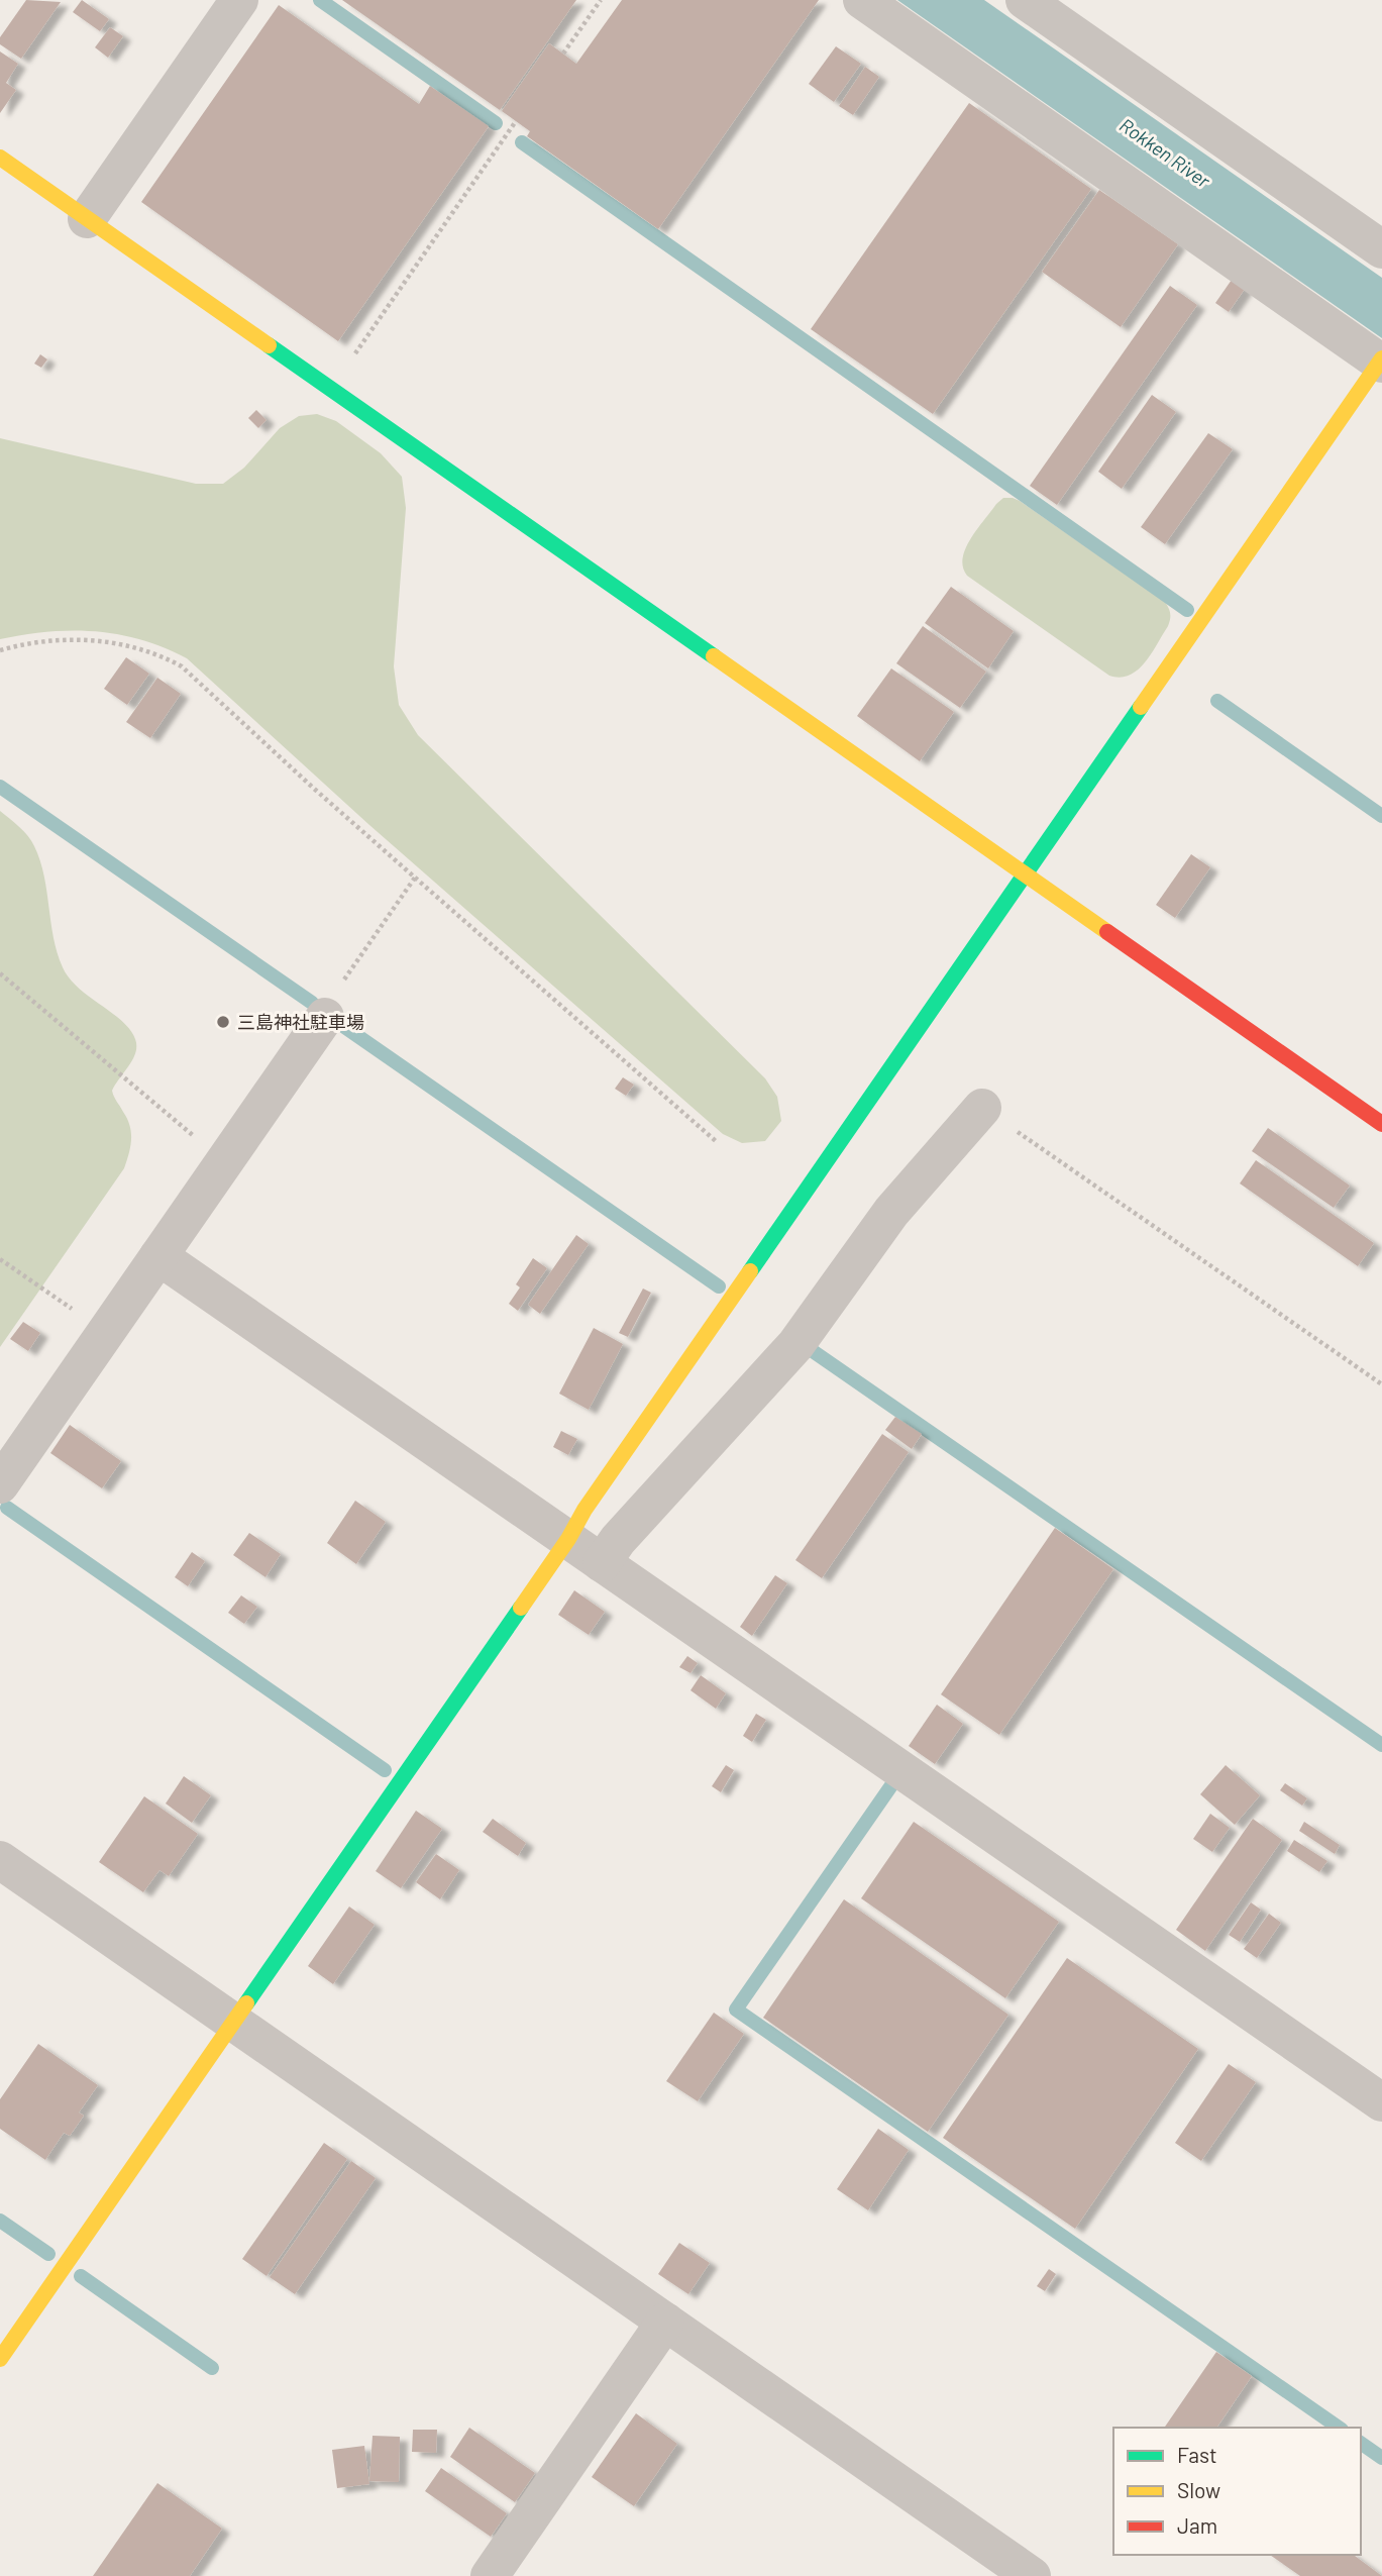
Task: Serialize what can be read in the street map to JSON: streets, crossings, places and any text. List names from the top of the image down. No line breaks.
{"water":["Rokken River"],"places":["三島神社駐車場"],"legend":["Fast","Slow","Jam"]}
